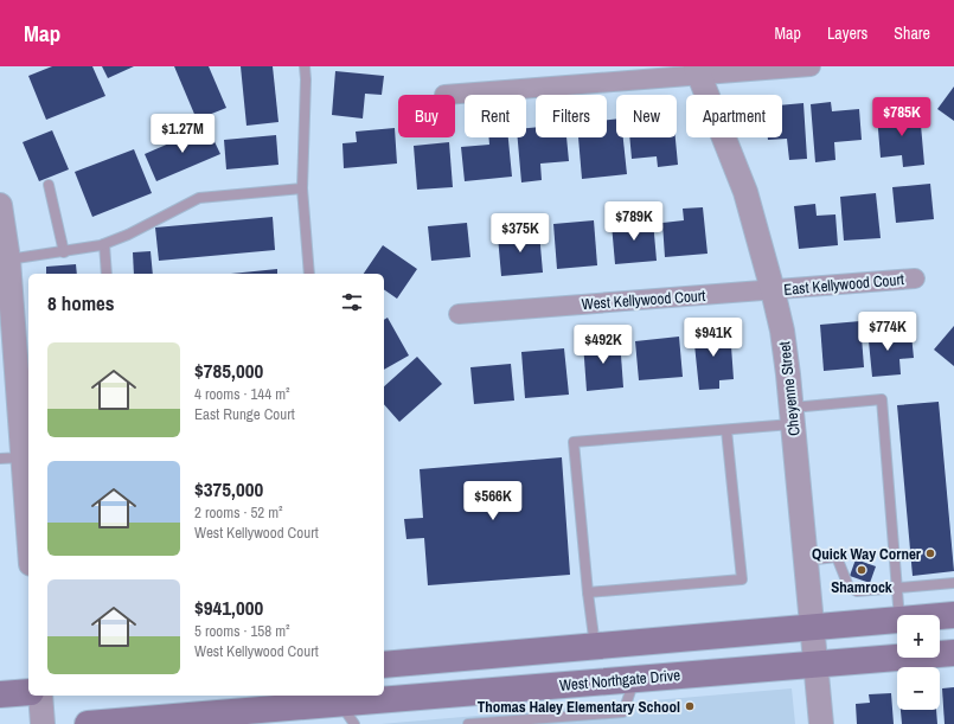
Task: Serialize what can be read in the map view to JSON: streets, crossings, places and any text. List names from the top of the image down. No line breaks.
{"streets":{"main road":["West Northgate Drive"],"street":["East Kellywood Court","West Kellywood Court","Cheyenne Street"]},"crossings":[["East Kellywood Court","West Kellywood Court"],["East Kellywood Court","Cheyenne Street"],["West Kellywood Court","Cheyenne Street"],["Cheyenne Street","West Northgate Drive"]],"places":["Quick Way Corner","Shamrock","Thomas Haley Elementary School"],"page":{"header":"Map","nav":["Map","Layers","Share"],"chip":["Buy","Rent","Filters","New","Apartment"],"price":["$785K","$1.27M","$789K","$375K","$774K","$941K","$492K","$566K"],"heading":"8 homes","list":[{"name":"$785,000","note":"4 rooms · 144 m² · East Runge Court"},{"name":"$375,000","note":"2 rooms · 52 m² · West Kellywood Court"},{"name":"$941,000","note":"5 rooms · 158 m² · West Kellywood Court"}],"map_buttons":["+","−"]}}
